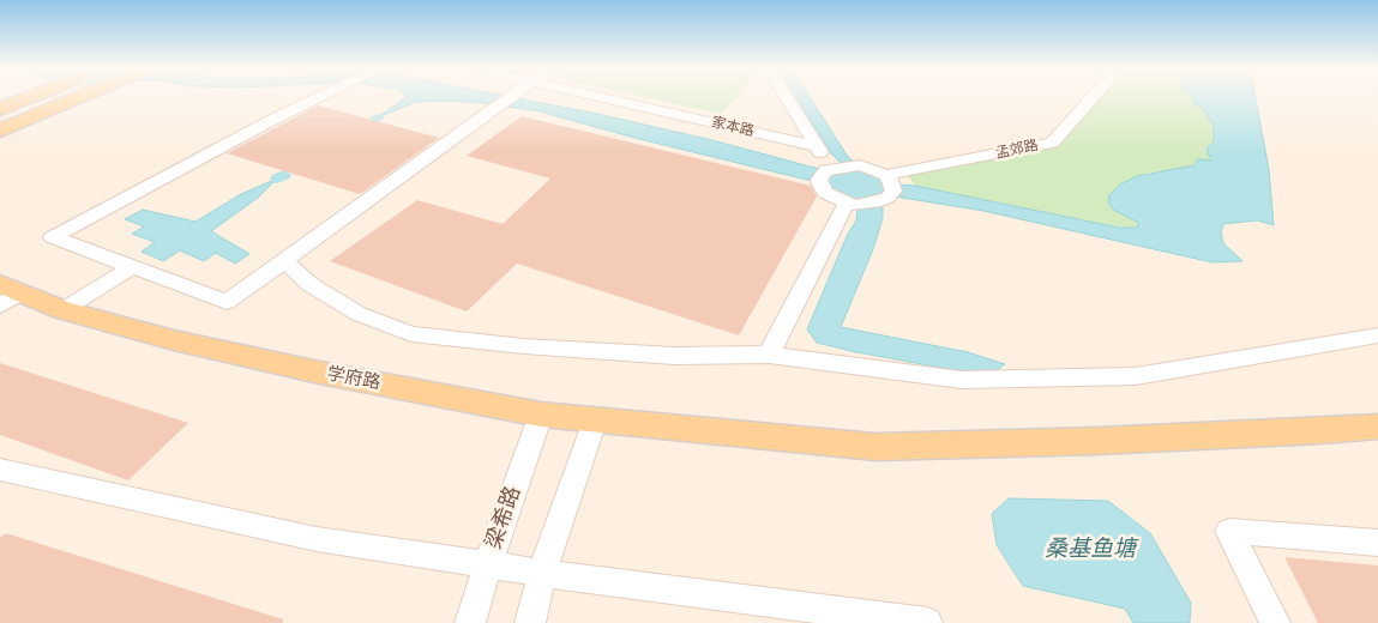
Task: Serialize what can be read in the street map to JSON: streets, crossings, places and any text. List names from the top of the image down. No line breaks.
{"streets":{"main road":["学府路"],"street":["家本路","孟郊路","梁希路"]},"crossings":[["学府路","梁希路"]],"water":["桑基鱼塘"]}
